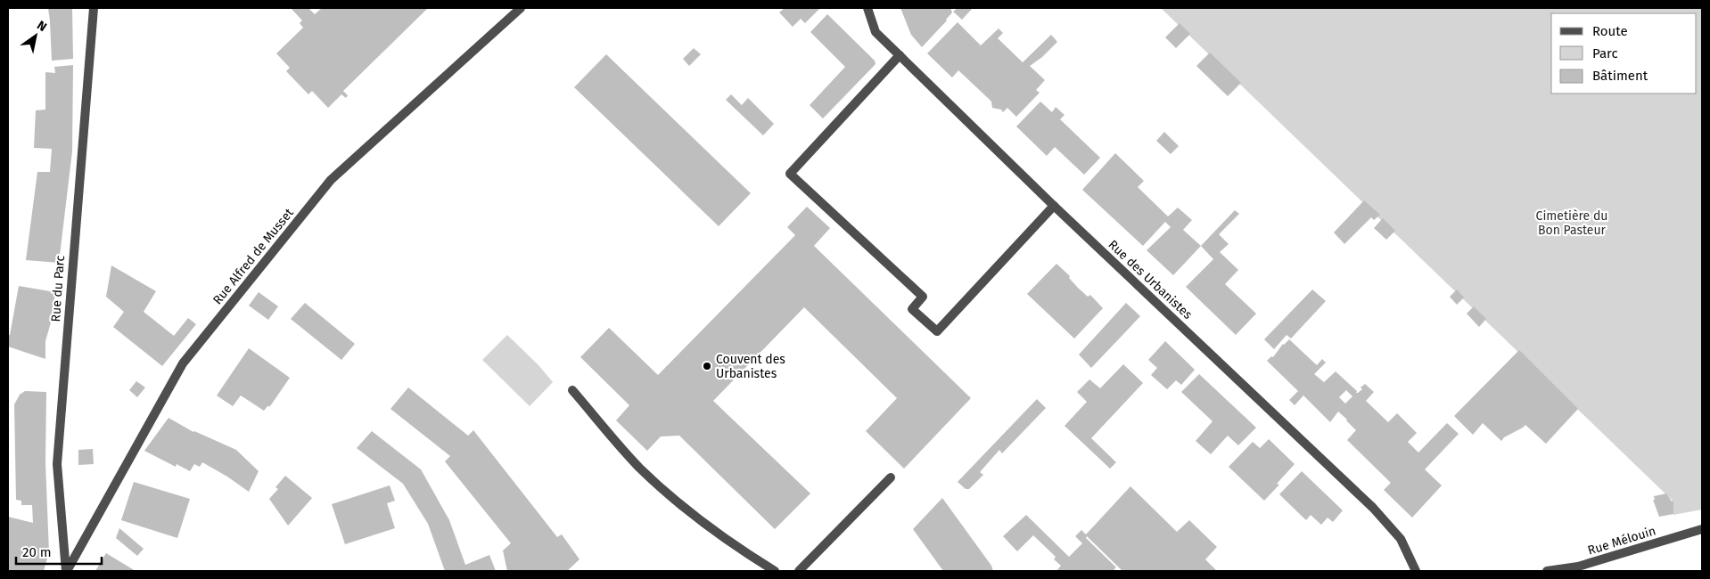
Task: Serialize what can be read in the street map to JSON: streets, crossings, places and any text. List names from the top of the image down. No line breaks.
{"streets":{"street":["Rue Alfred de Musset","Rue des Urbanistes","Rue du Parc","Rue Mélouin"]},"crossings":[["Rue Alfred de Musset","Rue du Parc"]],"parks":["Cimetière du Bon Pasteur"],"places":["Couvent des Urbanistes"],"legend":["Route","Parc","Bâtiment"],"scale_bar":"20 m","north":"top right"}
